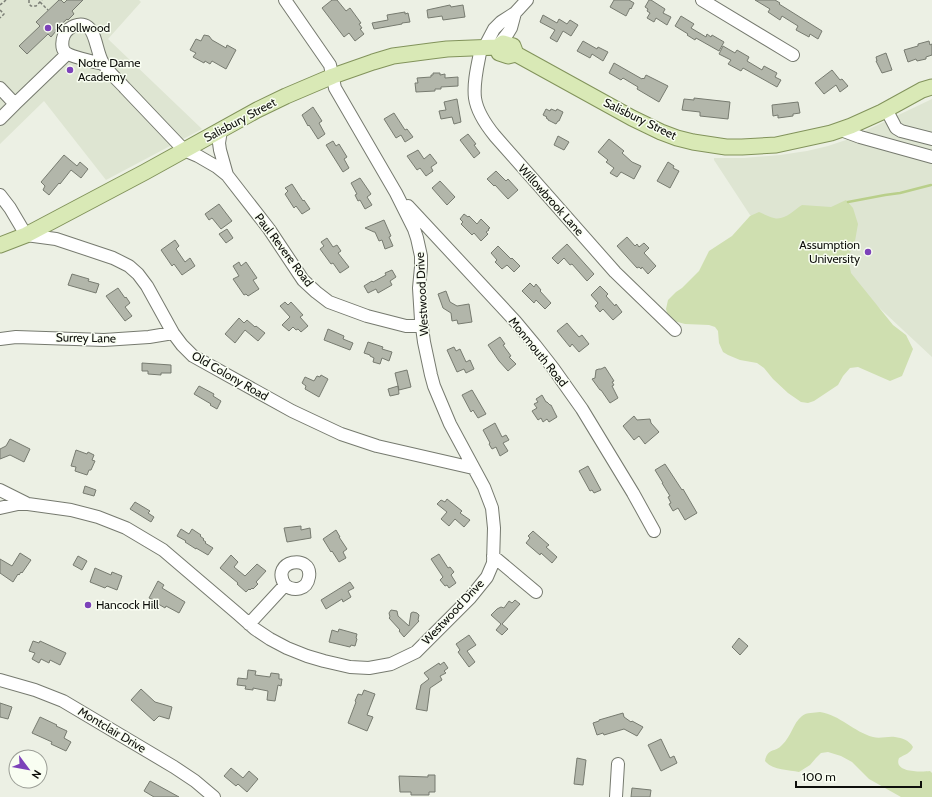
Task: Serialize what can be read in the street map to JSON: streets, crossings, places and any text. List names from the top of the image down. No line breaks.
{"streets":{"main road":["Salisbury Street"],"street":["Willowbrook Lane","Paul Revere Road","Westwood Drive","Surrey Lane","Monmouth Road","Old Colony Road","Montclair Drive"]},"crossings":[["Salisbury Street","Willowbrook Lane"],["Salisbury Street","Paul Revere Road"],["Salisbury Street","Westwood Drive"],["Salisbury Street","Old Colony Road"],["Paul Revere Road","Westwood Drive"],["Westwood Drive","Monmouth Road"],["Westwood Drive","Old Colony Road"],["Surrey Lane","Old Colony Road"]],"places":["Knollwood","Notre Dame Academy","Assumption University","Hancock Hill"],"scale_bar":"100 m","north":"bottom right"}
